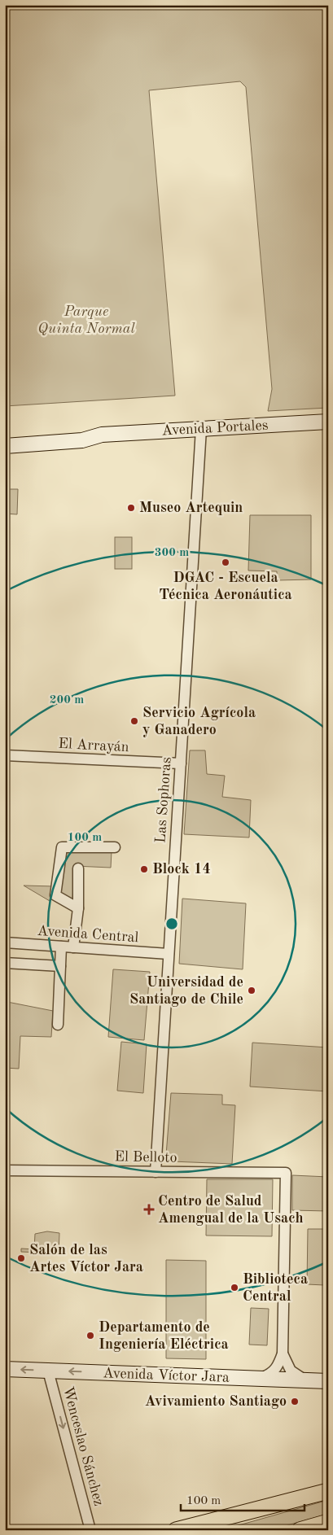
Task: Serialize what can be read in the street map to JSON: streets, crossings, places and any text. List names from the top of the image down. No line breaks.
{"streets":{"main road":["Avenida Portales","Avenida Víctor Jara"],"street":["El Arrayán","Las Sophoras","Avenida Central","El Belloto","Wenceslao Sánchez"]},"crossings":[["Avenida Portales","Las Sophoras"],["El Arrayán","Las Sophoras"],["Las Sophoras","Avenida Central"],["Las Sophoras","El Belloto"],["Avenida Víctor Jara","Wenceslao Sánchez"]],"one_way":["Avenida Víctor Jara","Wenceslao Sánchez"],"parks":["Parque Quinta Normal"],"places":{"other":["Museo Artequin","DGAC - Escuela Técnica Aeronáutica","Servicio Agrícola y Ganadero","Block 14","Universidad de Santiago de Chile","Salón de las Artes Víctor Jara","Biblioteca Central","Departamento de Ingeniería Eléctrica","Avivamiento Santiago"],"health":["Centro de Salud Amengual de la Usach"]},"scale_bar":"100 m","rings":["300 m","200 m","100 m"]}
